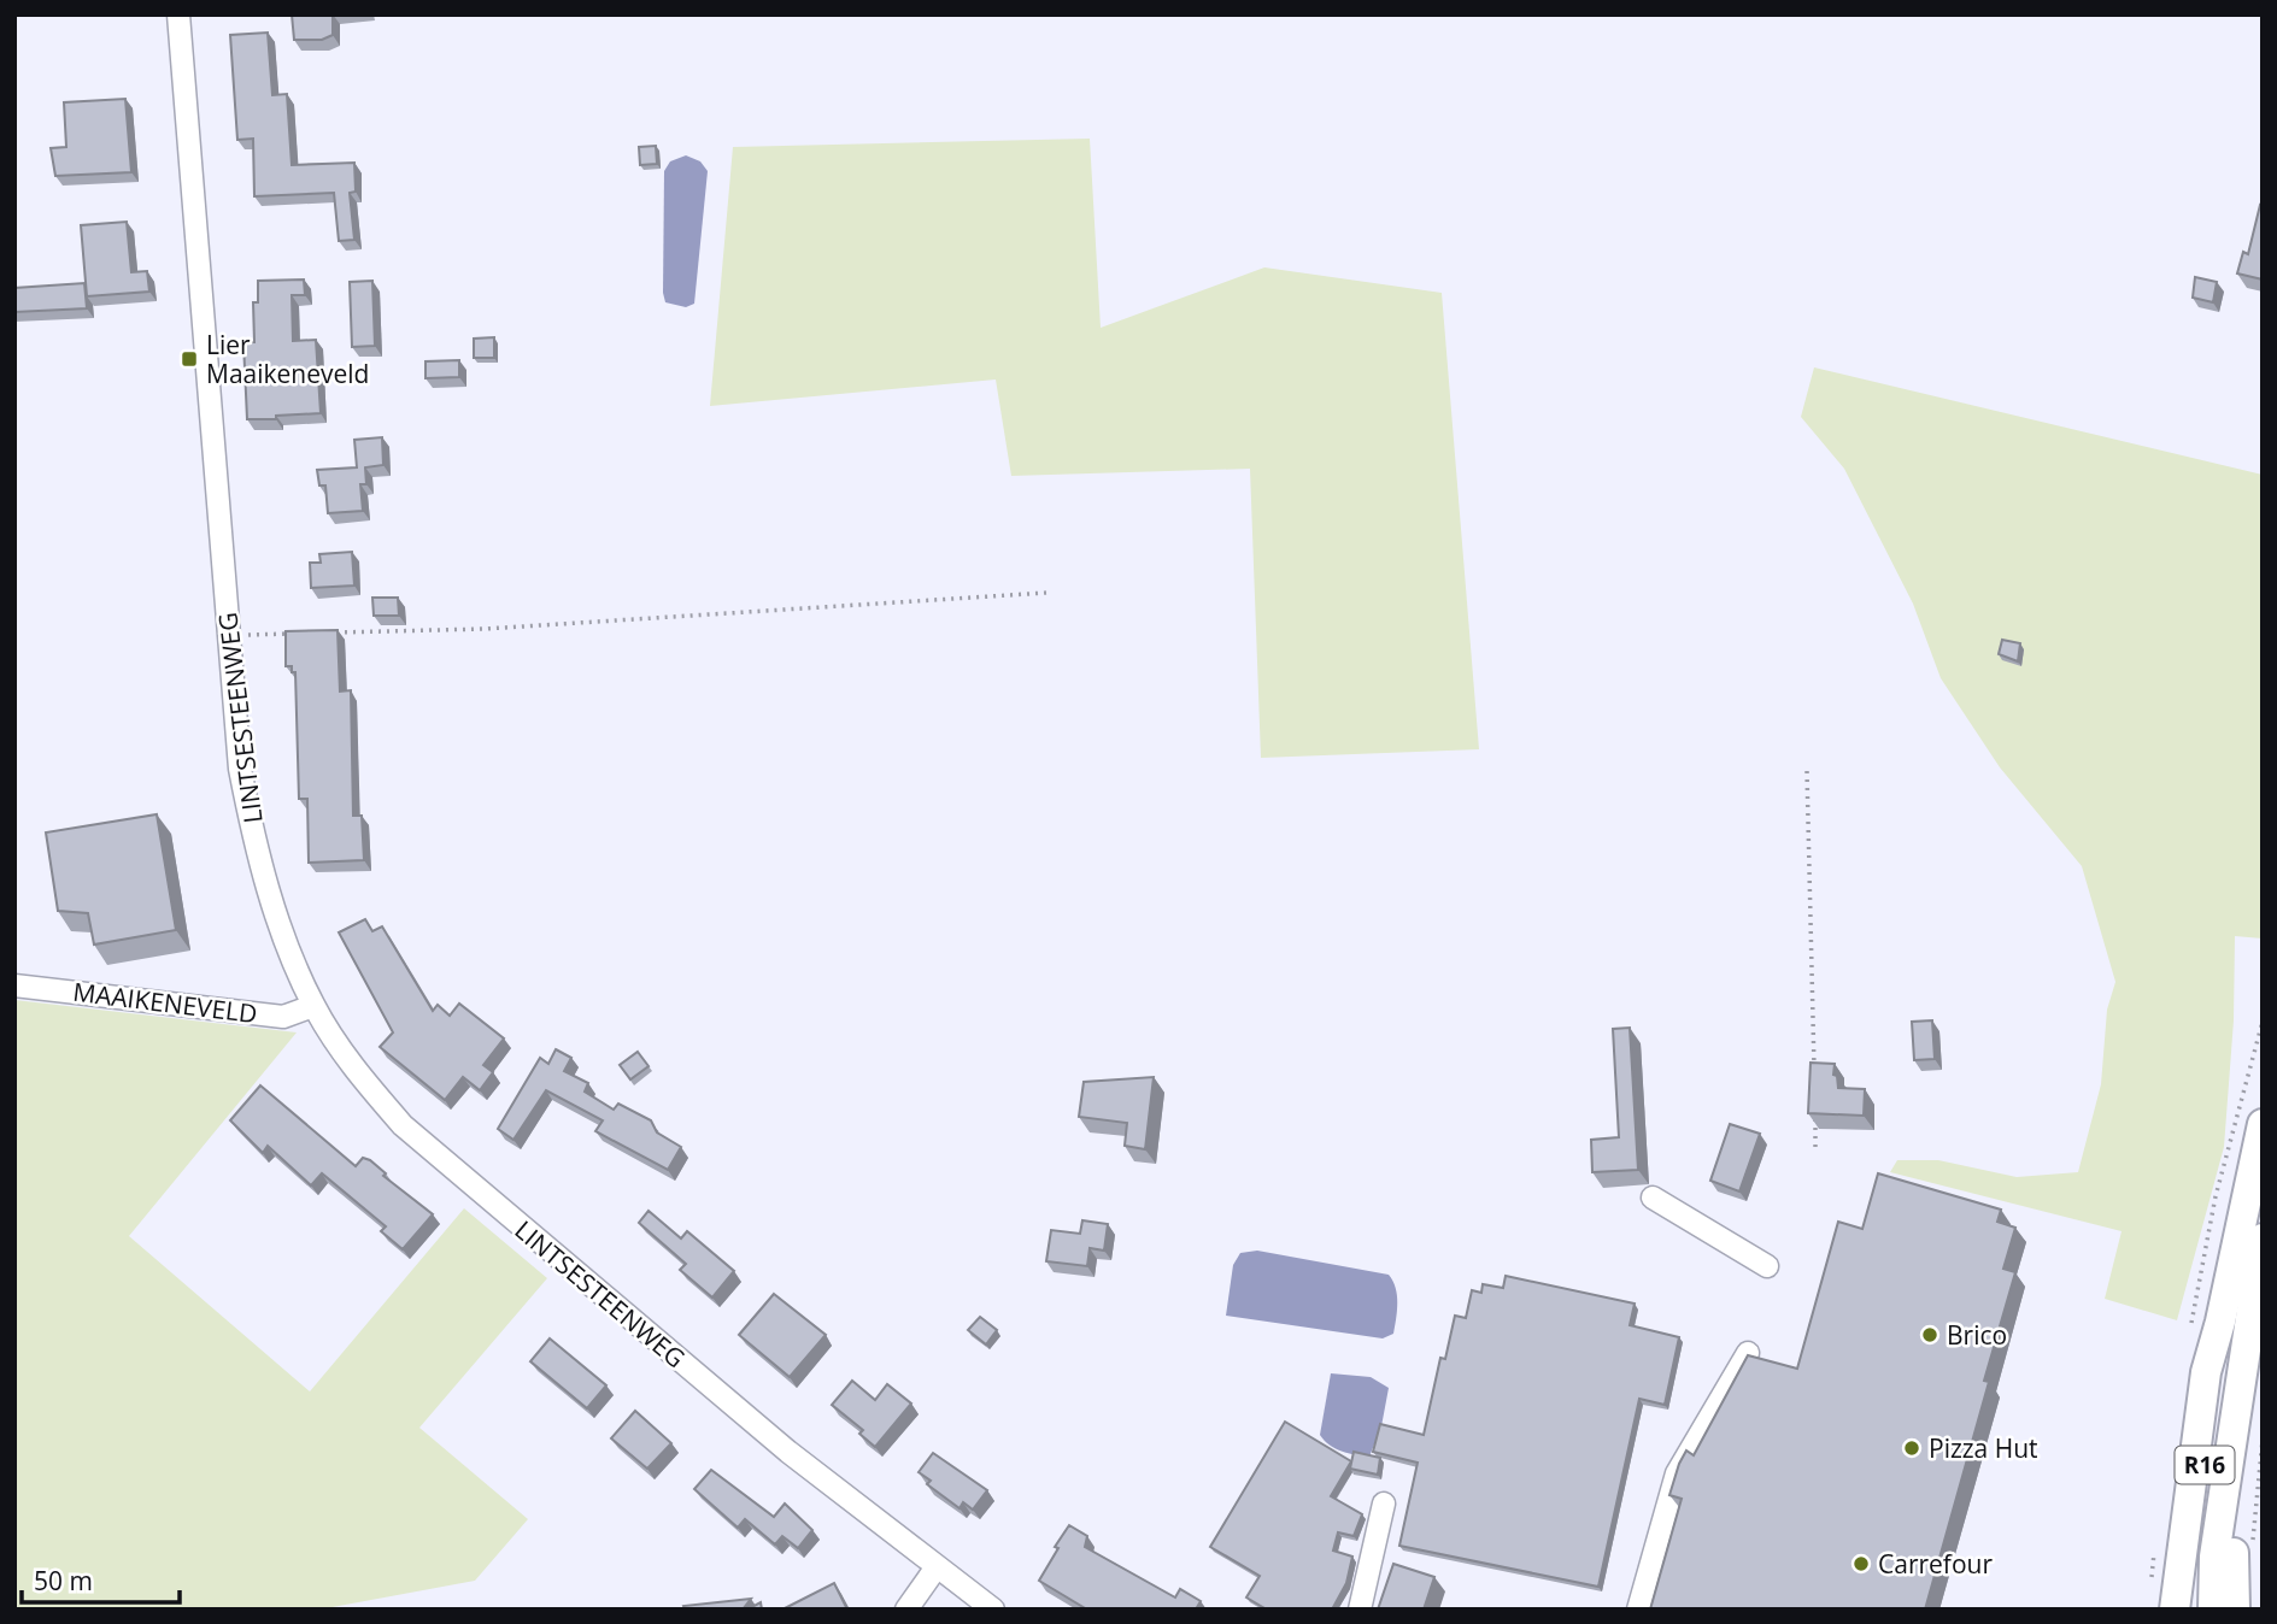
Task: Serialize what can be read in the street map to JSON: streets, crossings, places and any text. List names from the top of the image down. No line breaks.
{"streets":{"highway":["R16"],"street":["LINTSESTEENWEG","MAAIKENEVELD"]},"crossings":[["LINTSESTEENWEG","MAAIKENEVELD"]],"places":{"transit":["Lier Maaikeneveld"],"other":["Brico","Pizza Hut","Carrefour"]},"scale_bar":"50 m"}
